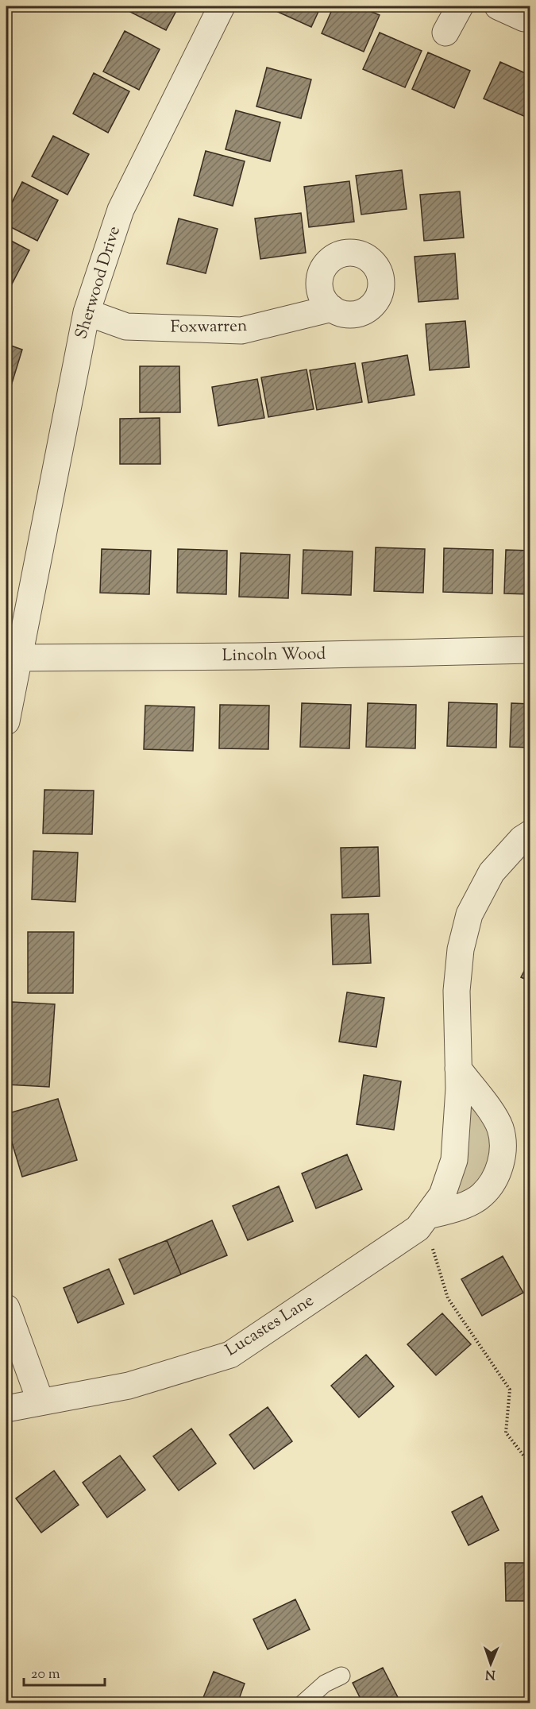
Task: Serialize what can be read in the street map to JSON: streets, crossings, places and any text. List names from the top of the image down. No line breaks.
{"streets":{"street":["Sherwood Drive","Foxwarren","Lincoln Wood","Lucastes Lane"]},"crossings":[["Sherwood Drive","Foxwarren"],["Sherwood Drive","Lincoln Wood"]],"scale_bar":"20 m","north":"bottom"}
